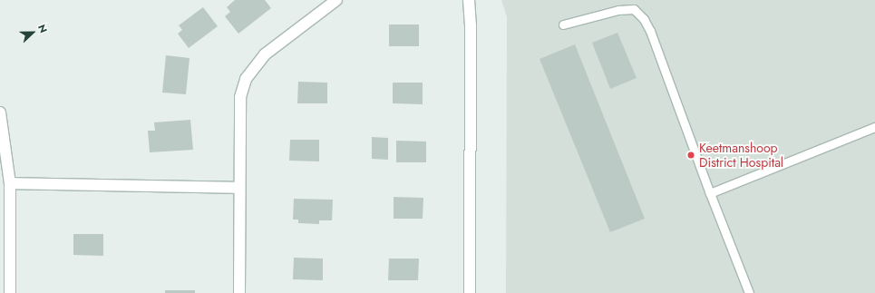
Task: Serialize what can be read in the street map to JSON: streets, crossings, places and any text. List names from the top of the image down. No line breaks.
{"places":["Keetmanshoop District Hospital"],"north":"right"}
